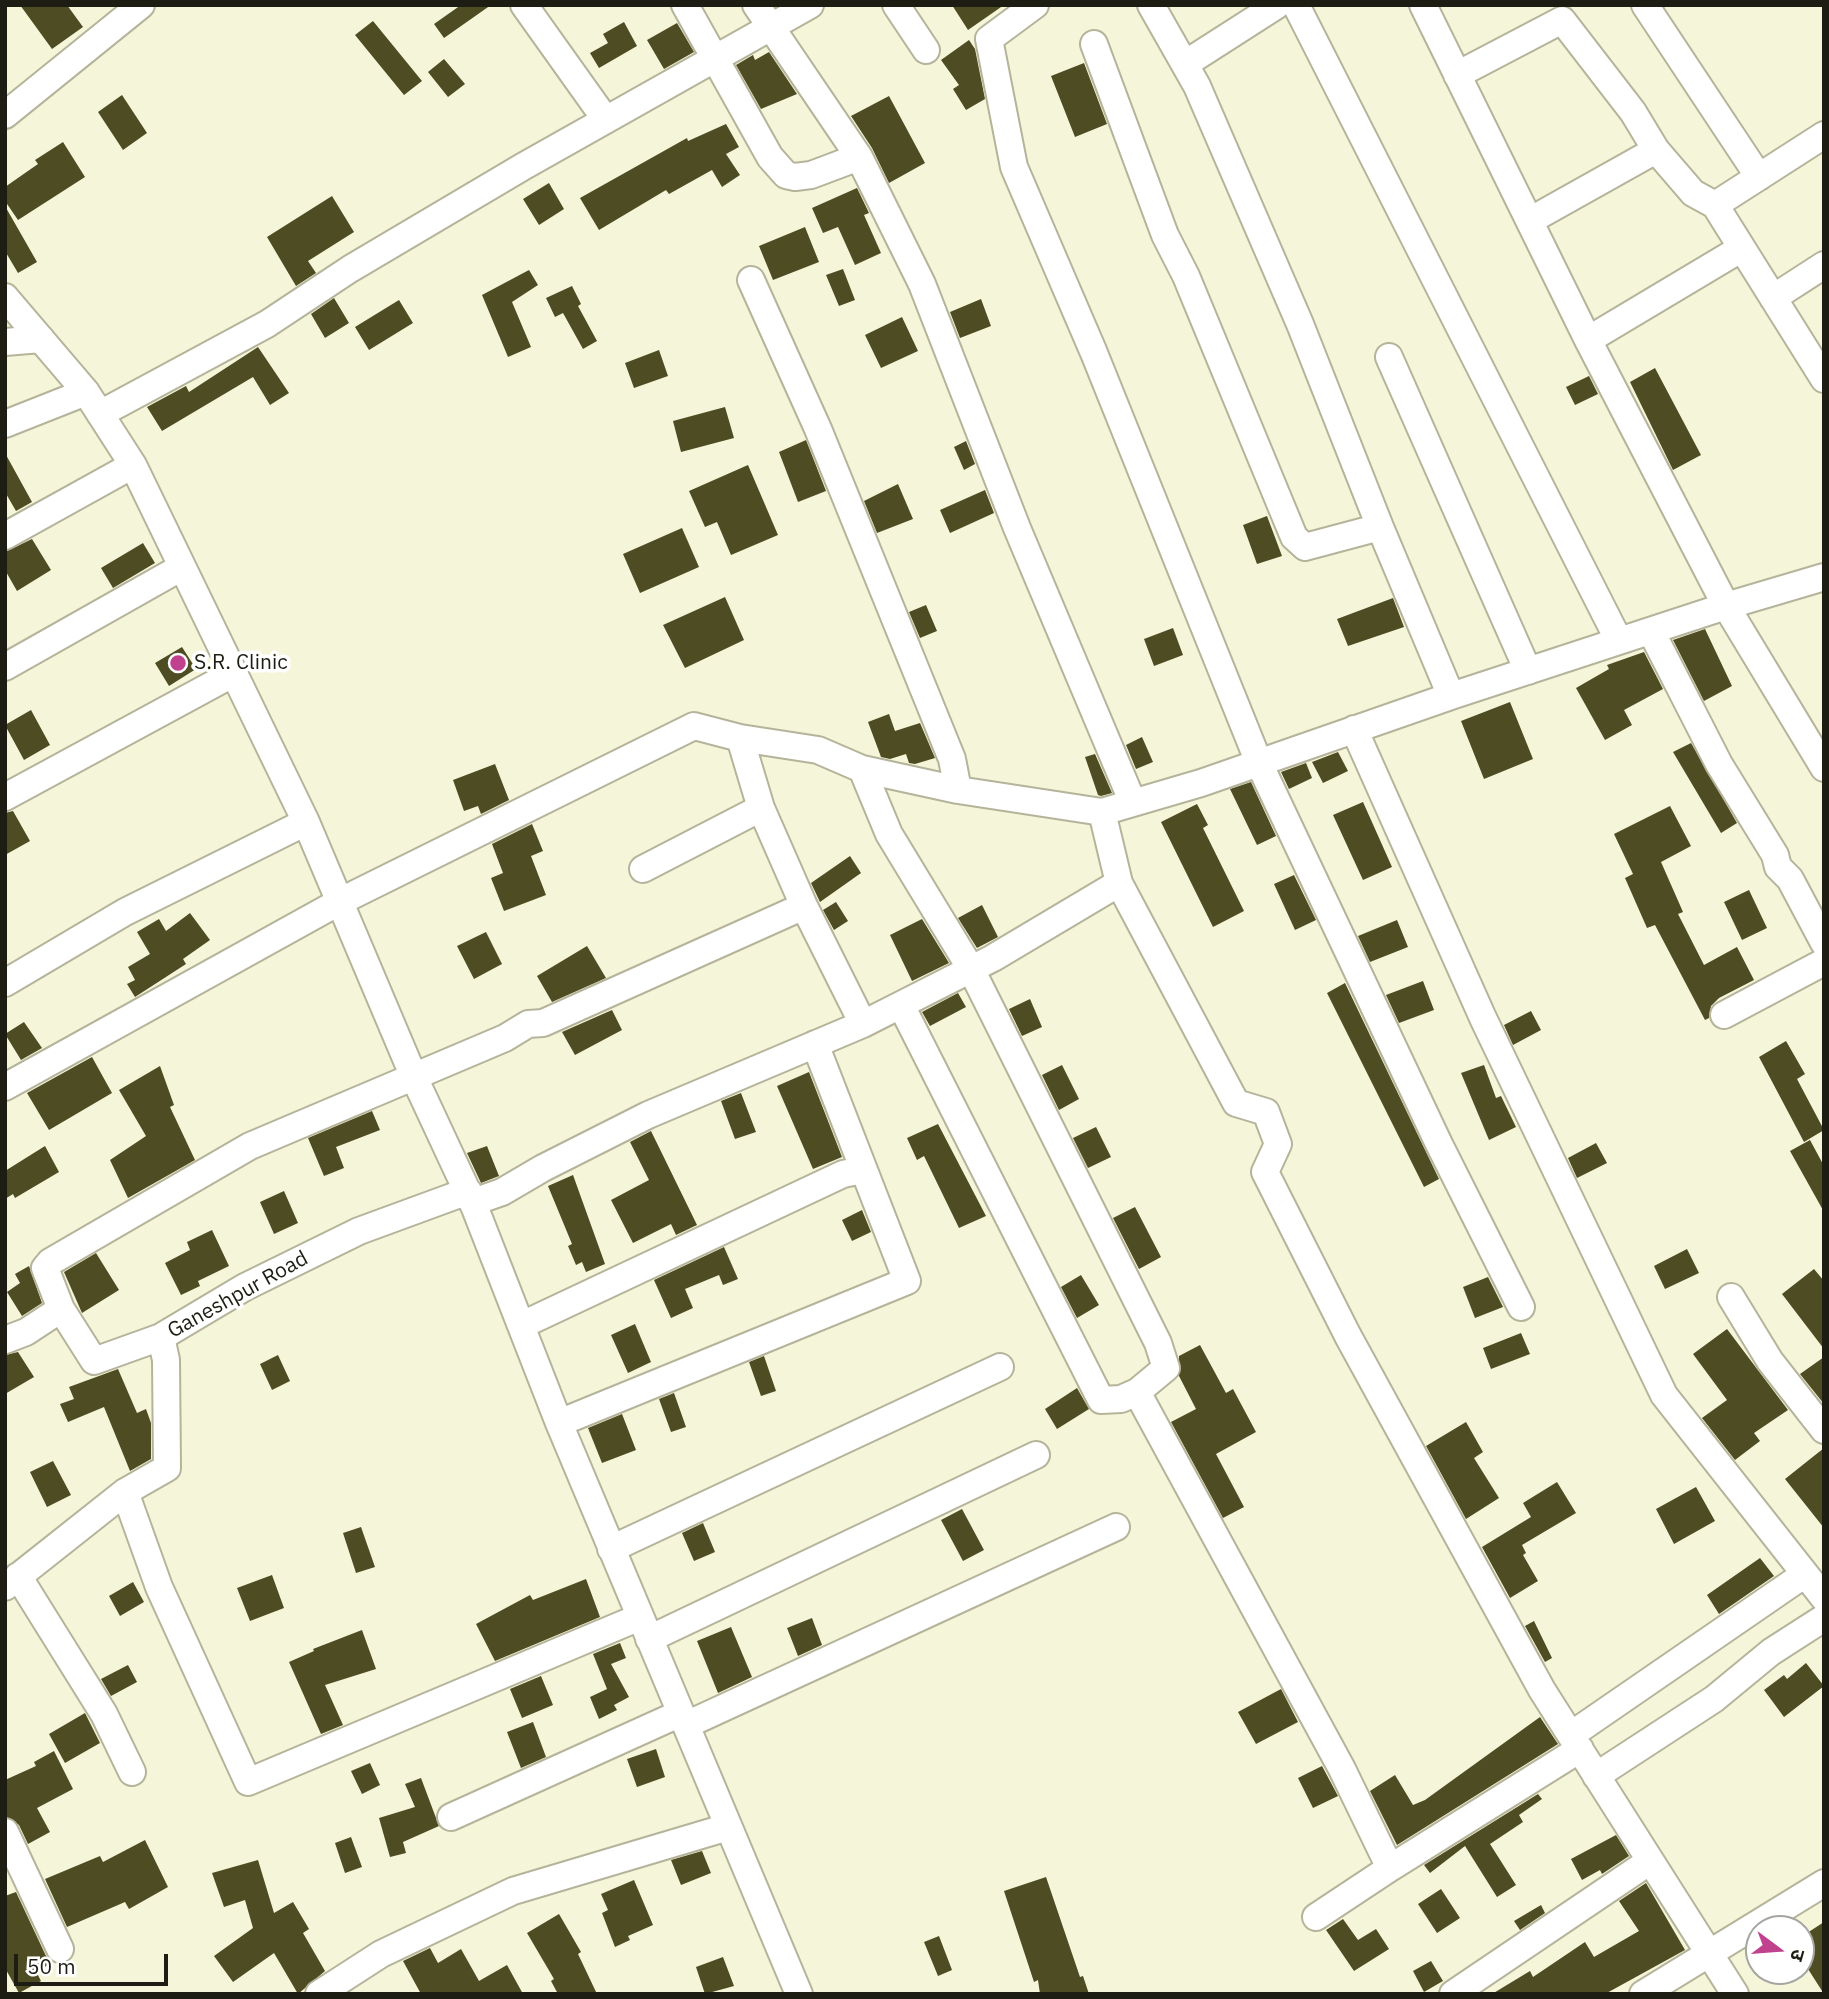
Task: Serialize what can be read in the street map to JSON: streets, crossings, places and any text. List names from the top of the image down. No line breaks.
{"streets":{"street":["Ganeshpur Road"]},"places":["S.R. Clinic"],"scale_bar":"50 m","north":"right"}
